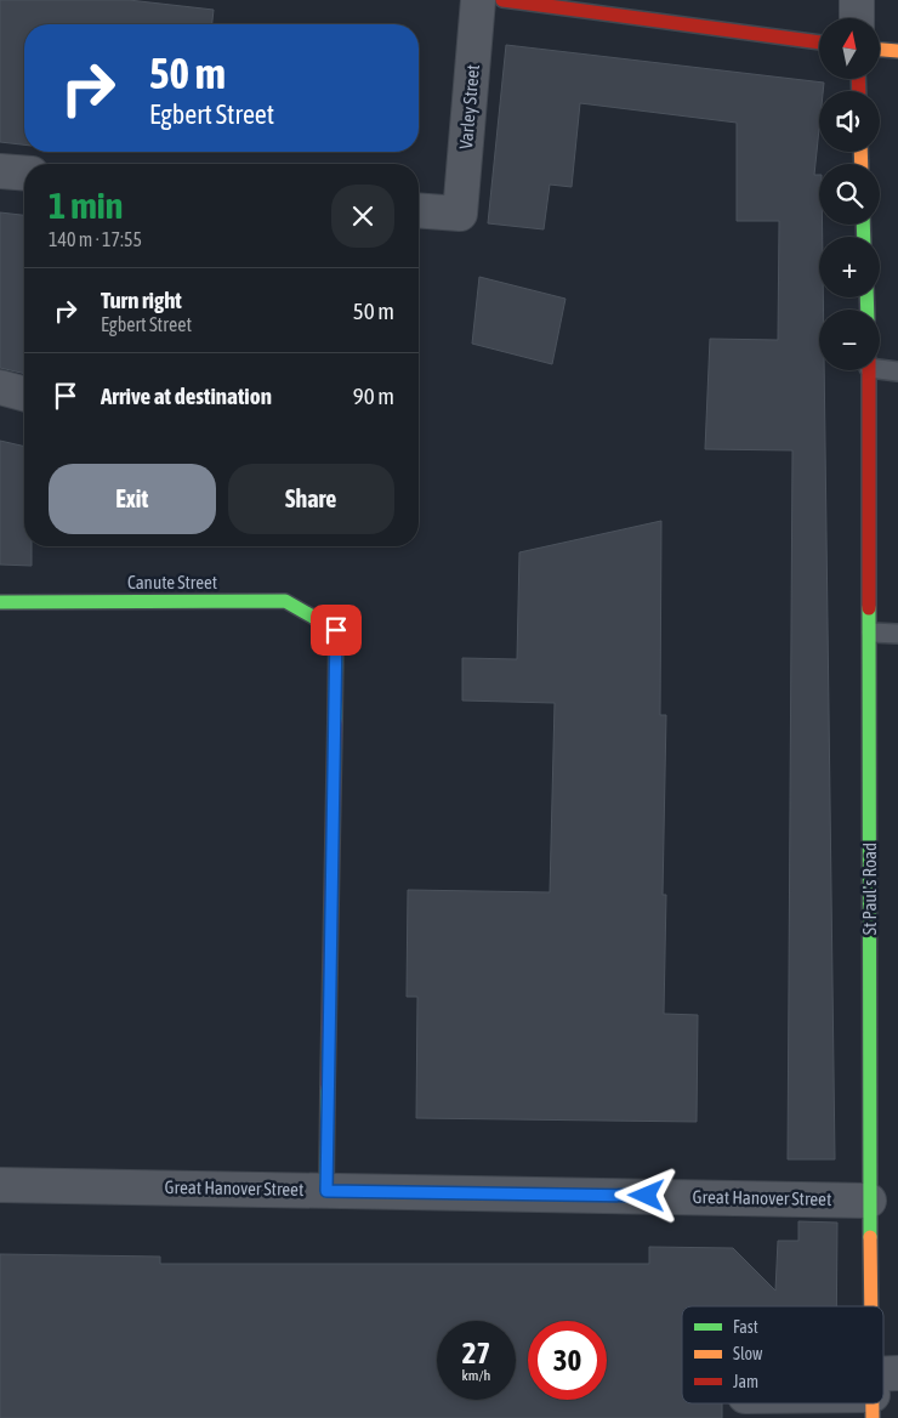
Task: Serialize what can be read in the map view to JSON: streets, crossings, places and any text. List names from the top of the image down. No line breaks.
{"streets":{"street":["Varley Street","Canute Street","St Paul's Road","Great Hanover Street"]},"crossings":[["Canute Street","Great Hanover Street"],["St Paul's Road","Great Hanover Street"]],"legend":["Fast","Slow","Jam"],"north":"top","page":{"map_buttons":["+","−"],"turn":["50 m","Egbert Street"],"heading":["1 min","140 m · 17:55"],"list":[{"name":"Turn right","note":"Egbert Street","value":"50 m"},{"name":"Arrive at destination","value":"90 m"}],"buttons":["Exit","Share"],"speed":"27 km/h","limit":"30"}}
